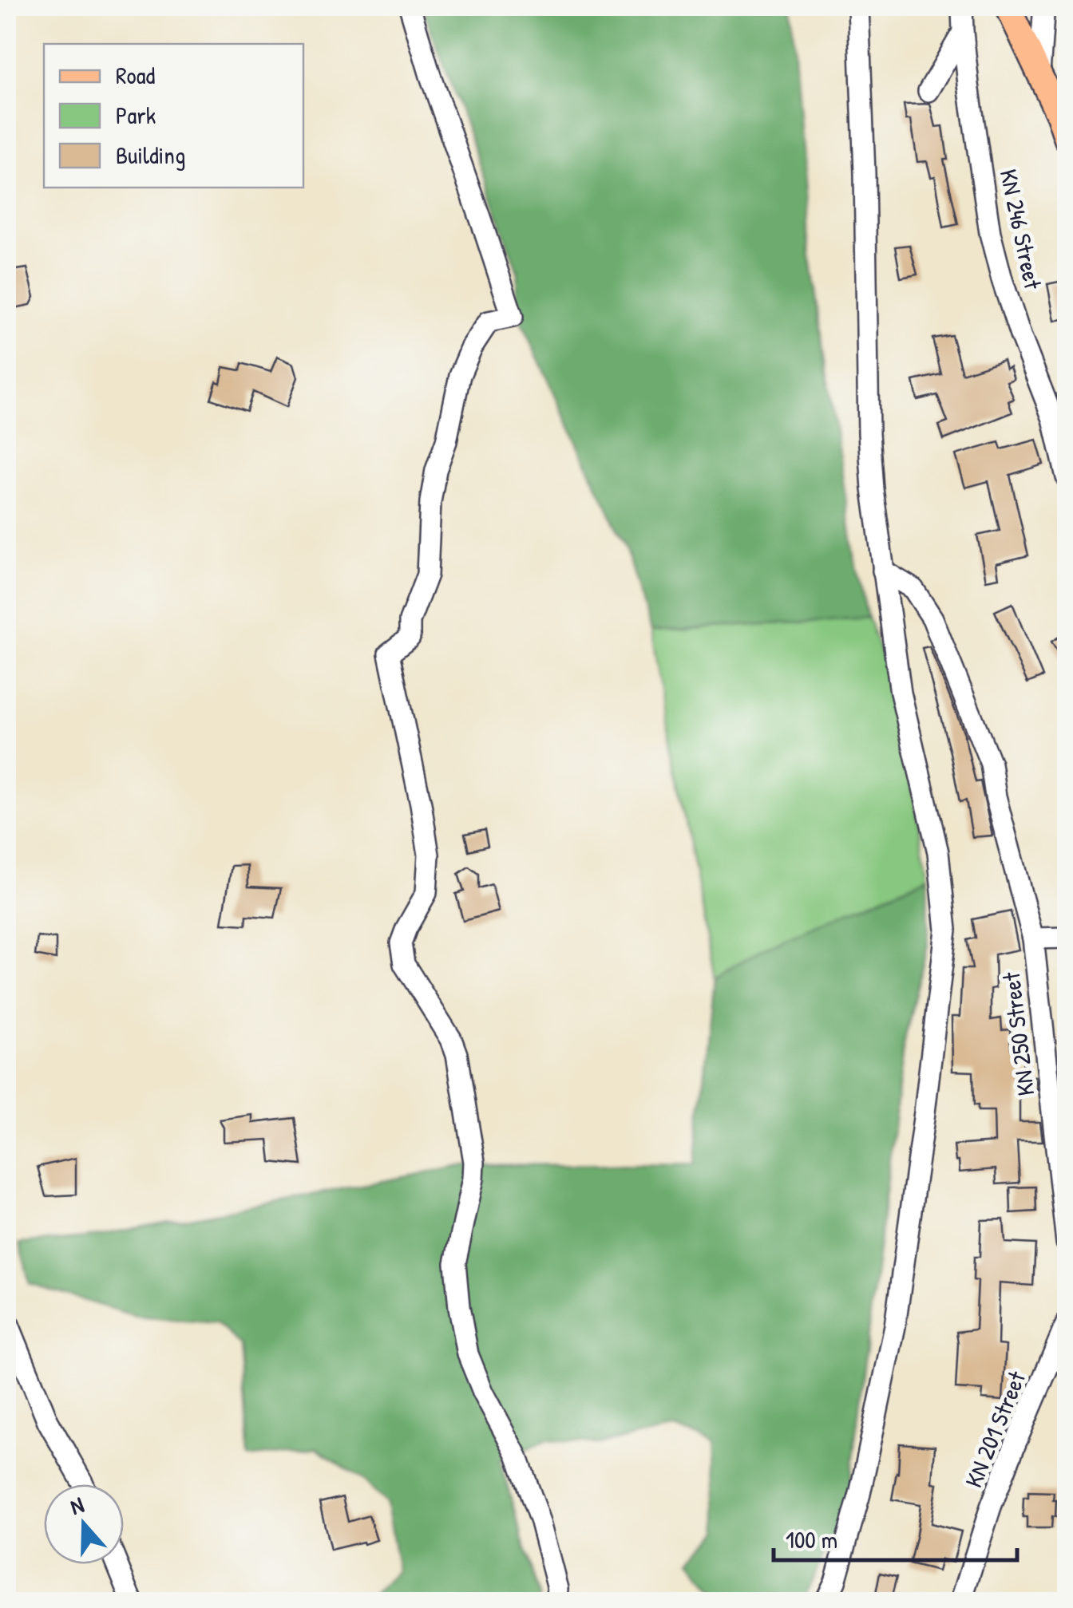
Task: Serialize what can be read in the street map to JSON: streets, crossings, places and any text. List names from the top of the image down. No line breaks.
{"streets":{"street":["KN 246 Street","KN 250 Street","KN 201 Street"]},"legend":["Road","Park","Building"],"scale_bar":"100 m","north":"top"}
